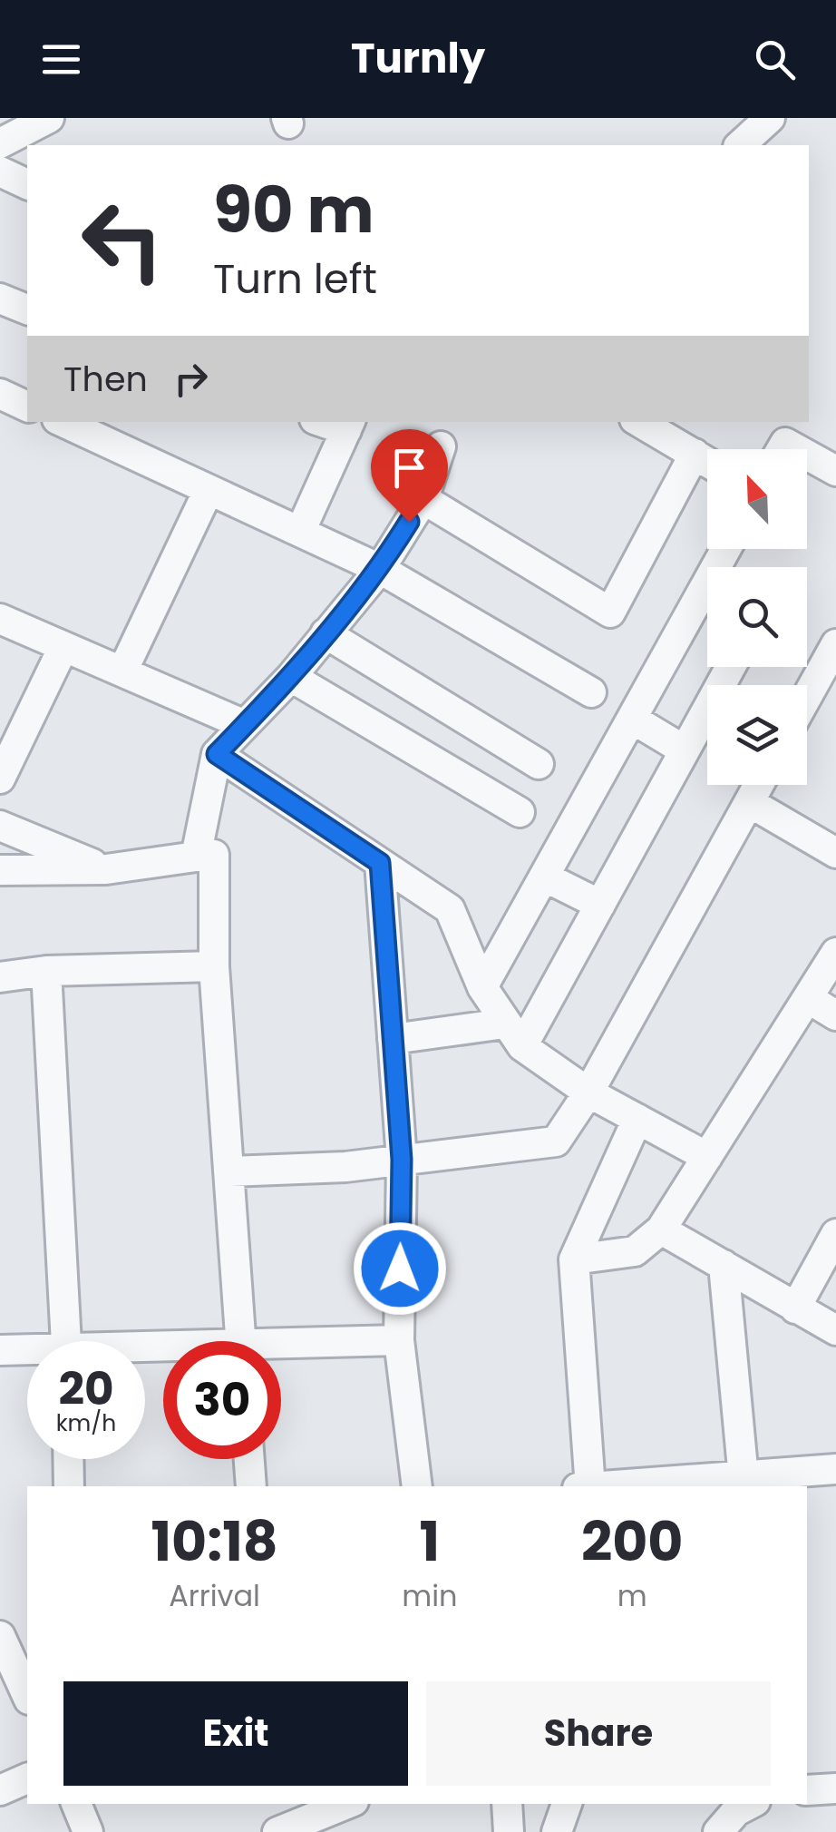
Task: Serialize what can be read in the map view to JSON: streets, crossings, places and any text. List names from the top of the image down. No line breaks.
{"north":"top left","page":{"header":"Turnly","turn":["90 m","Turn left"],"then":"Then","speed":"20 km/h","limit":"30","eta":["10:18","Arrival","1","min","200","m"],"buttons":["Exit","Share"]}}
